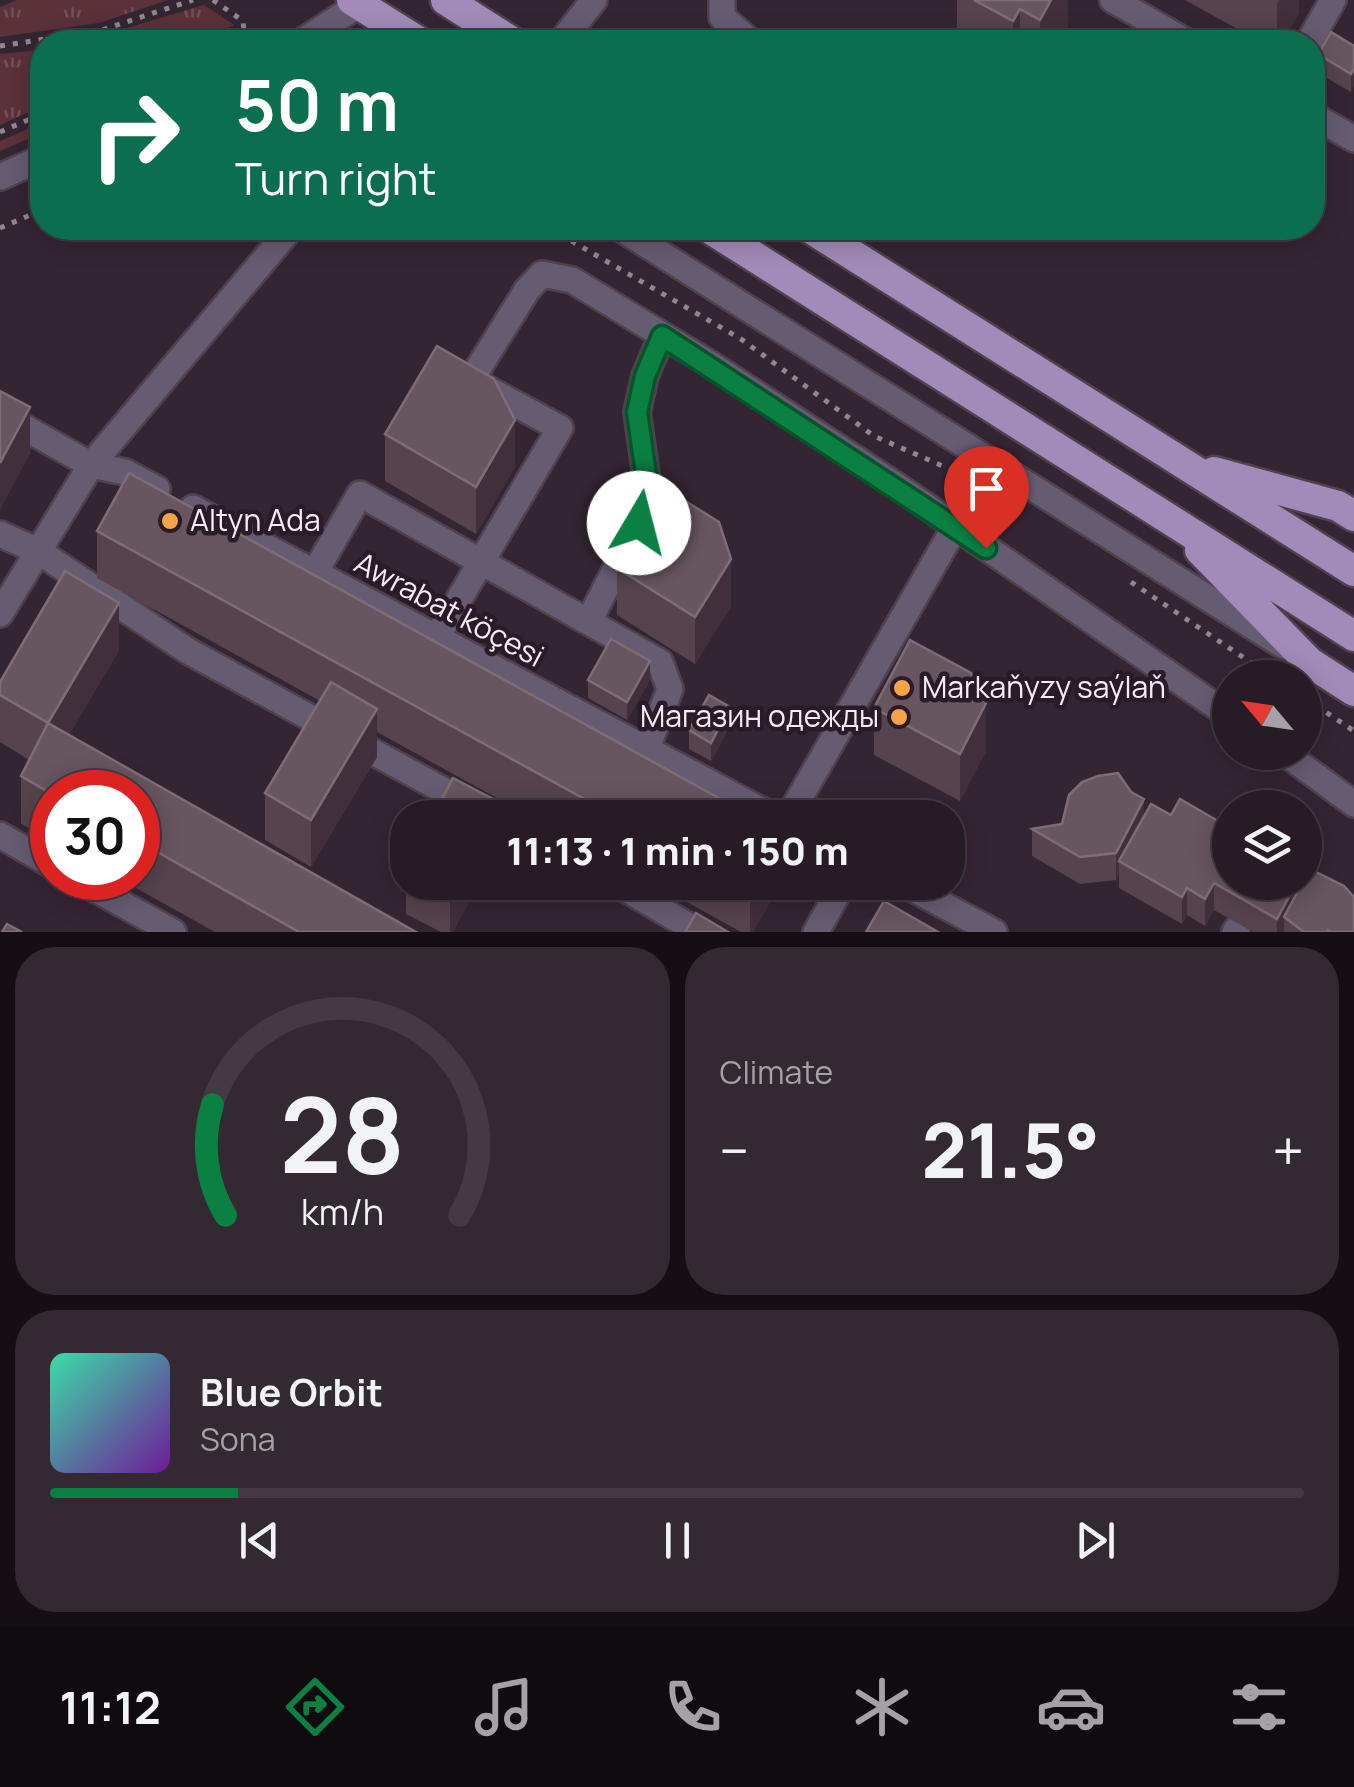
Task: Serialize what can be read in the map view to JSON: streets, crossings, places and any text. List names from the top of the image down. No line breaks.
{"streets":{"street":["Awrabat köçesi"]},"places":["Altyn Ada","Markaňyzy saýlaň","Магазин одежды"],"north":"top left","page":{"turn":["50 m","Turn right"],"limit":"30","trip":"11:13 · 1 min · 150 m","tile":"Climate","heat":["−","21.5°","+"],"song":["Blue Orbit","Sona"],"tabs":"11:12","gauge":["28","km/h"]}}
